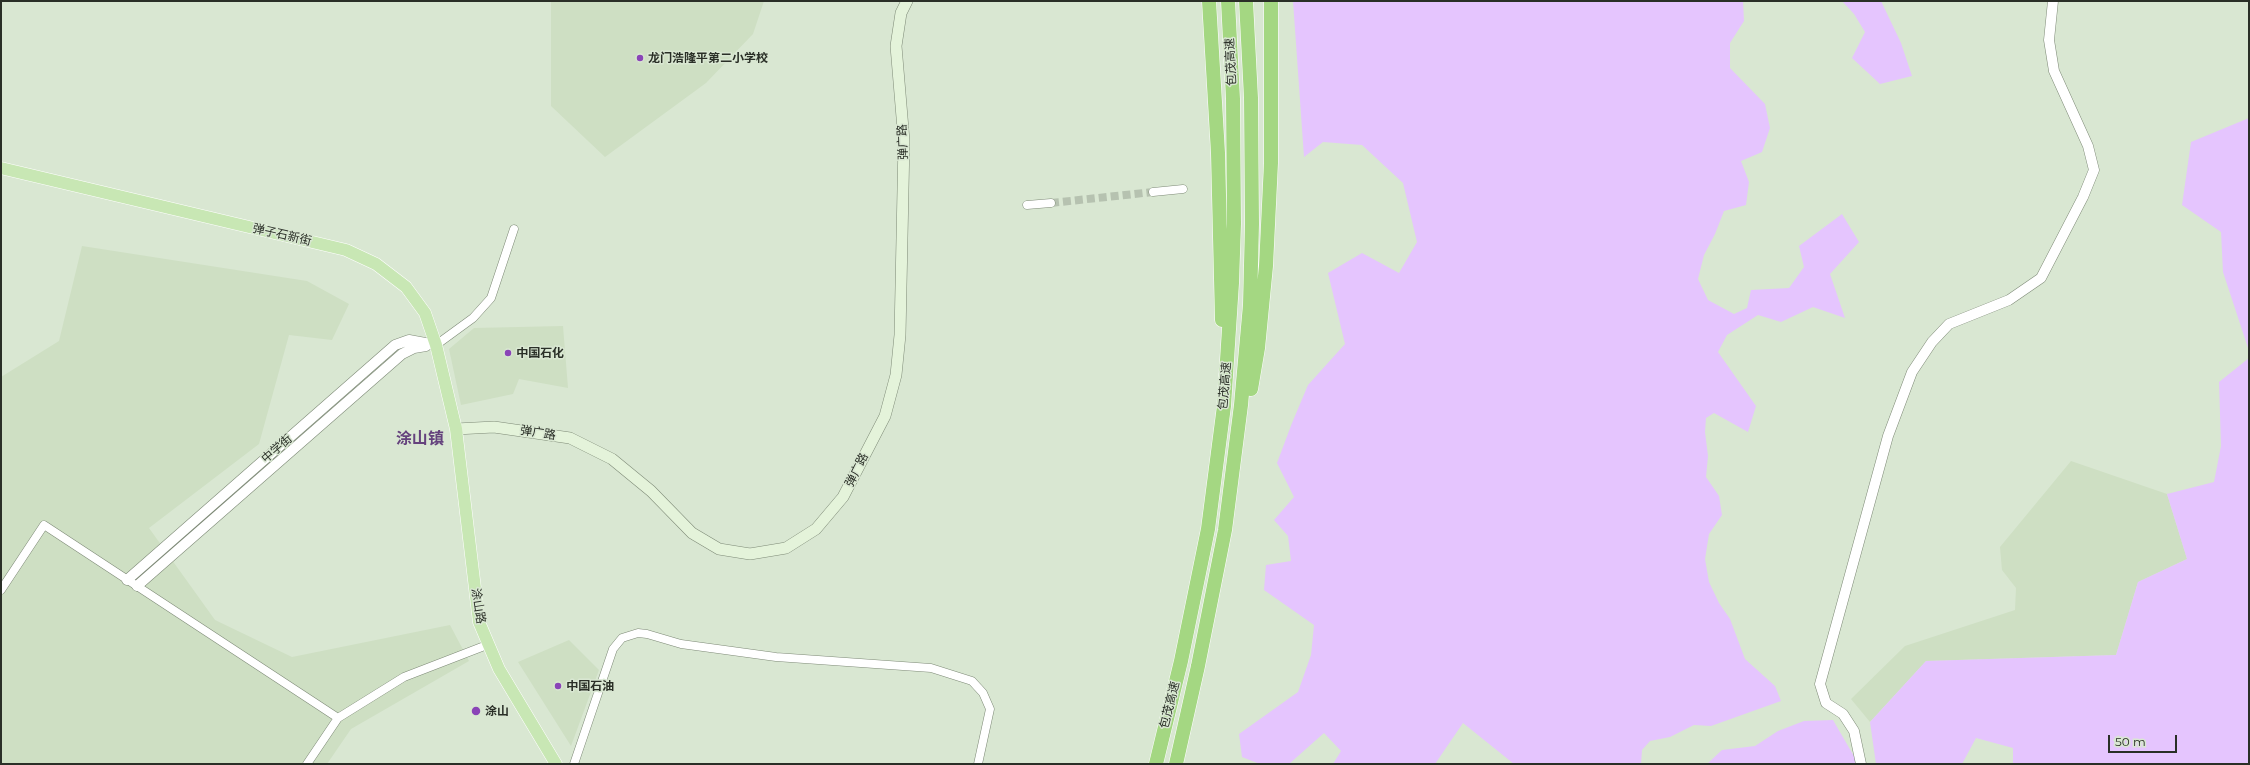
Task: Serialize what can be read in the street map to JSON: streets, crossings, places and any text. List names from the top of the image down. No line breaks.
{"streets":{"highway":["包茂高速"],"main road":["弹广路","弹子石新街","涂山路"],"street":["中学街"]},"crossings":[["弹广路","弹子石新街"],["弹广路","涂山路"],["弹子石新街","中学街"],["弹子石新街","涂山路"]],"districts":["涂山镇"],"places":["龙门浩隆平第二小学校","中国石化","中国石油","涂山"],"scale_bar":"50 m"}
